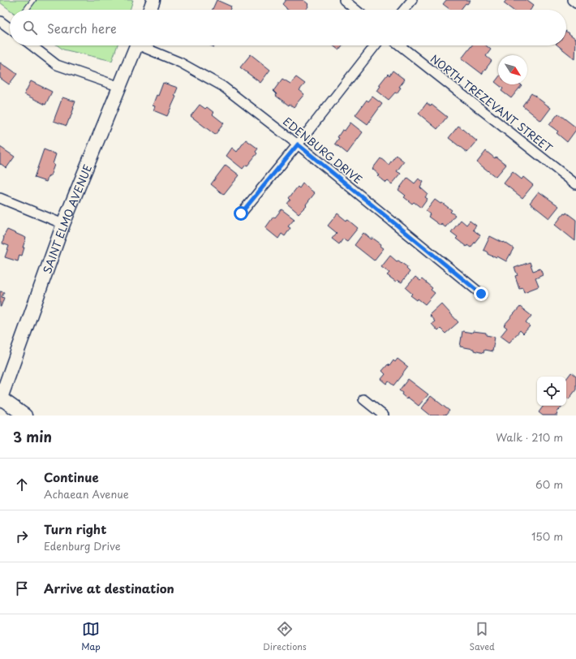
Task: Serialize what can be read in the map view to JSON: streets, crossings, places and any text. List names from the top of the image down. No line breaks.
{"streets":{"main road":["SAINT ELMO AVENUE"],"street":["NORTH TREZEVANT STREET","EDENBURG DRIVE"]},"north":"bottom right","page":{"search":"Search here","heading":["3 min","Walk · 210 m"],"list":[["Continue","Achaean Avenue","60 m"],["Turn right","Edenburg Drive","150 m"],"Arrive at destination"],"nav":["Map","Directions","Saved"]}}
